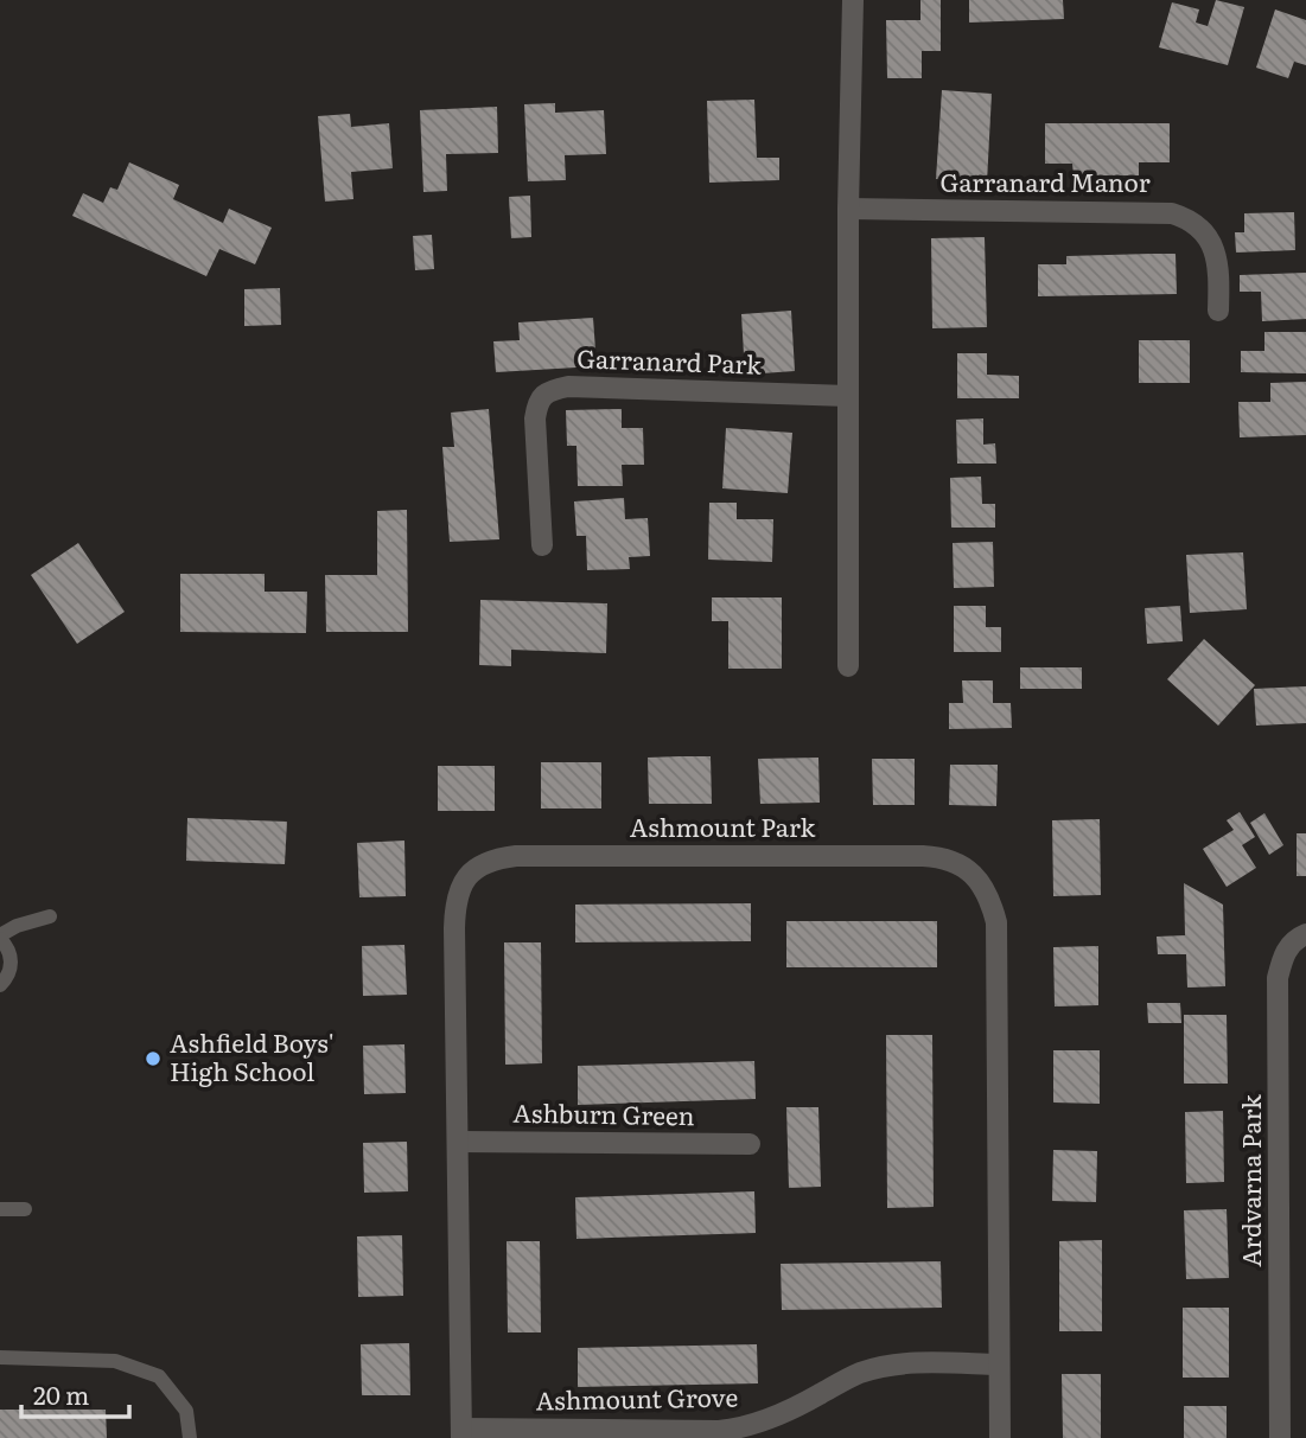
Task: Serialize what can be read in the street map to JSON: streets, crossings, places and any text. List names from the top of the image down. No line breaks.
{"streets":{"street":["Garranard Manor","Garranard Park","Ashmount Park","Ashburn Green","Ardvarna Park","Ashmount Grove"]},"crossings":[["Ashmount Park","Ashburn Green"],["Ashmount Park","Ashmount Grove"]],"places":["Ashfield Boys' High School"],"scale_bar":"20 m"}
